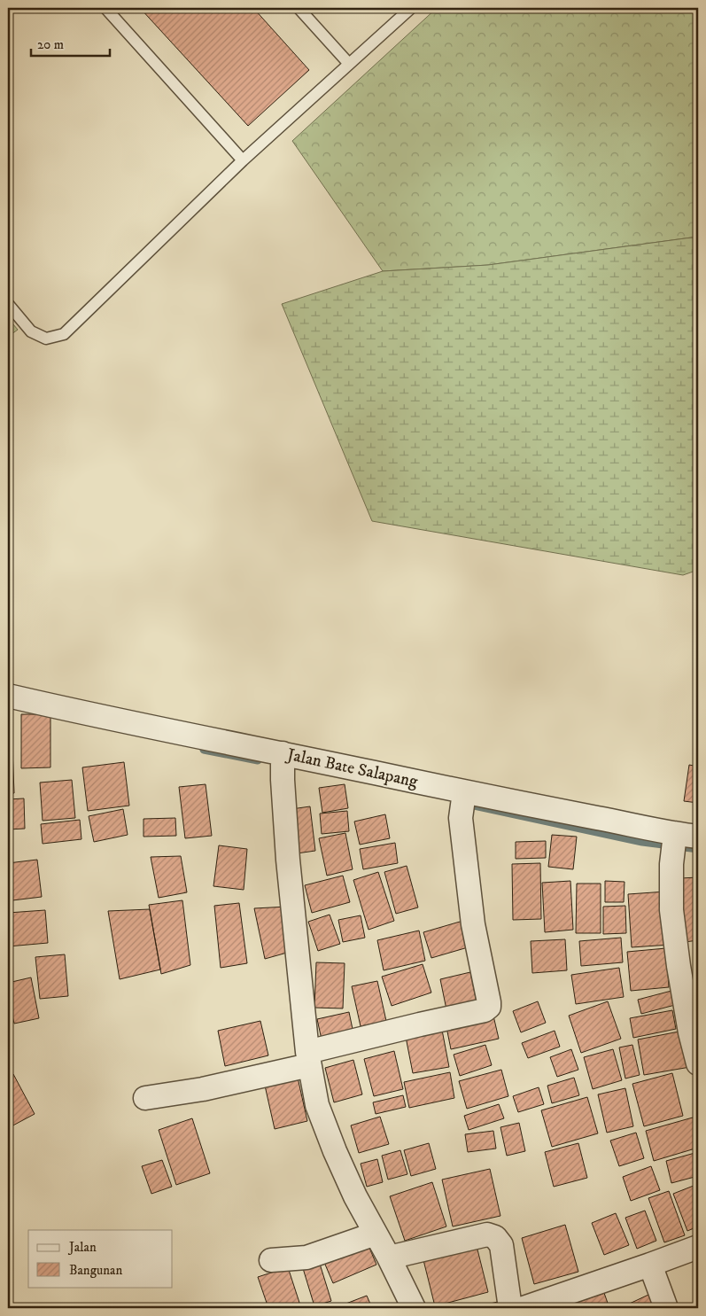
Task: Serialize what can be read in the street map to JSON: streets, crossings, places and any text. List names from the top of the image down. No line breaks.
{"streets":{"street":["Jalan Bate Salapang"]},"legend":["Jalan","Bangunan"],"scale_bar":"20 m"}
